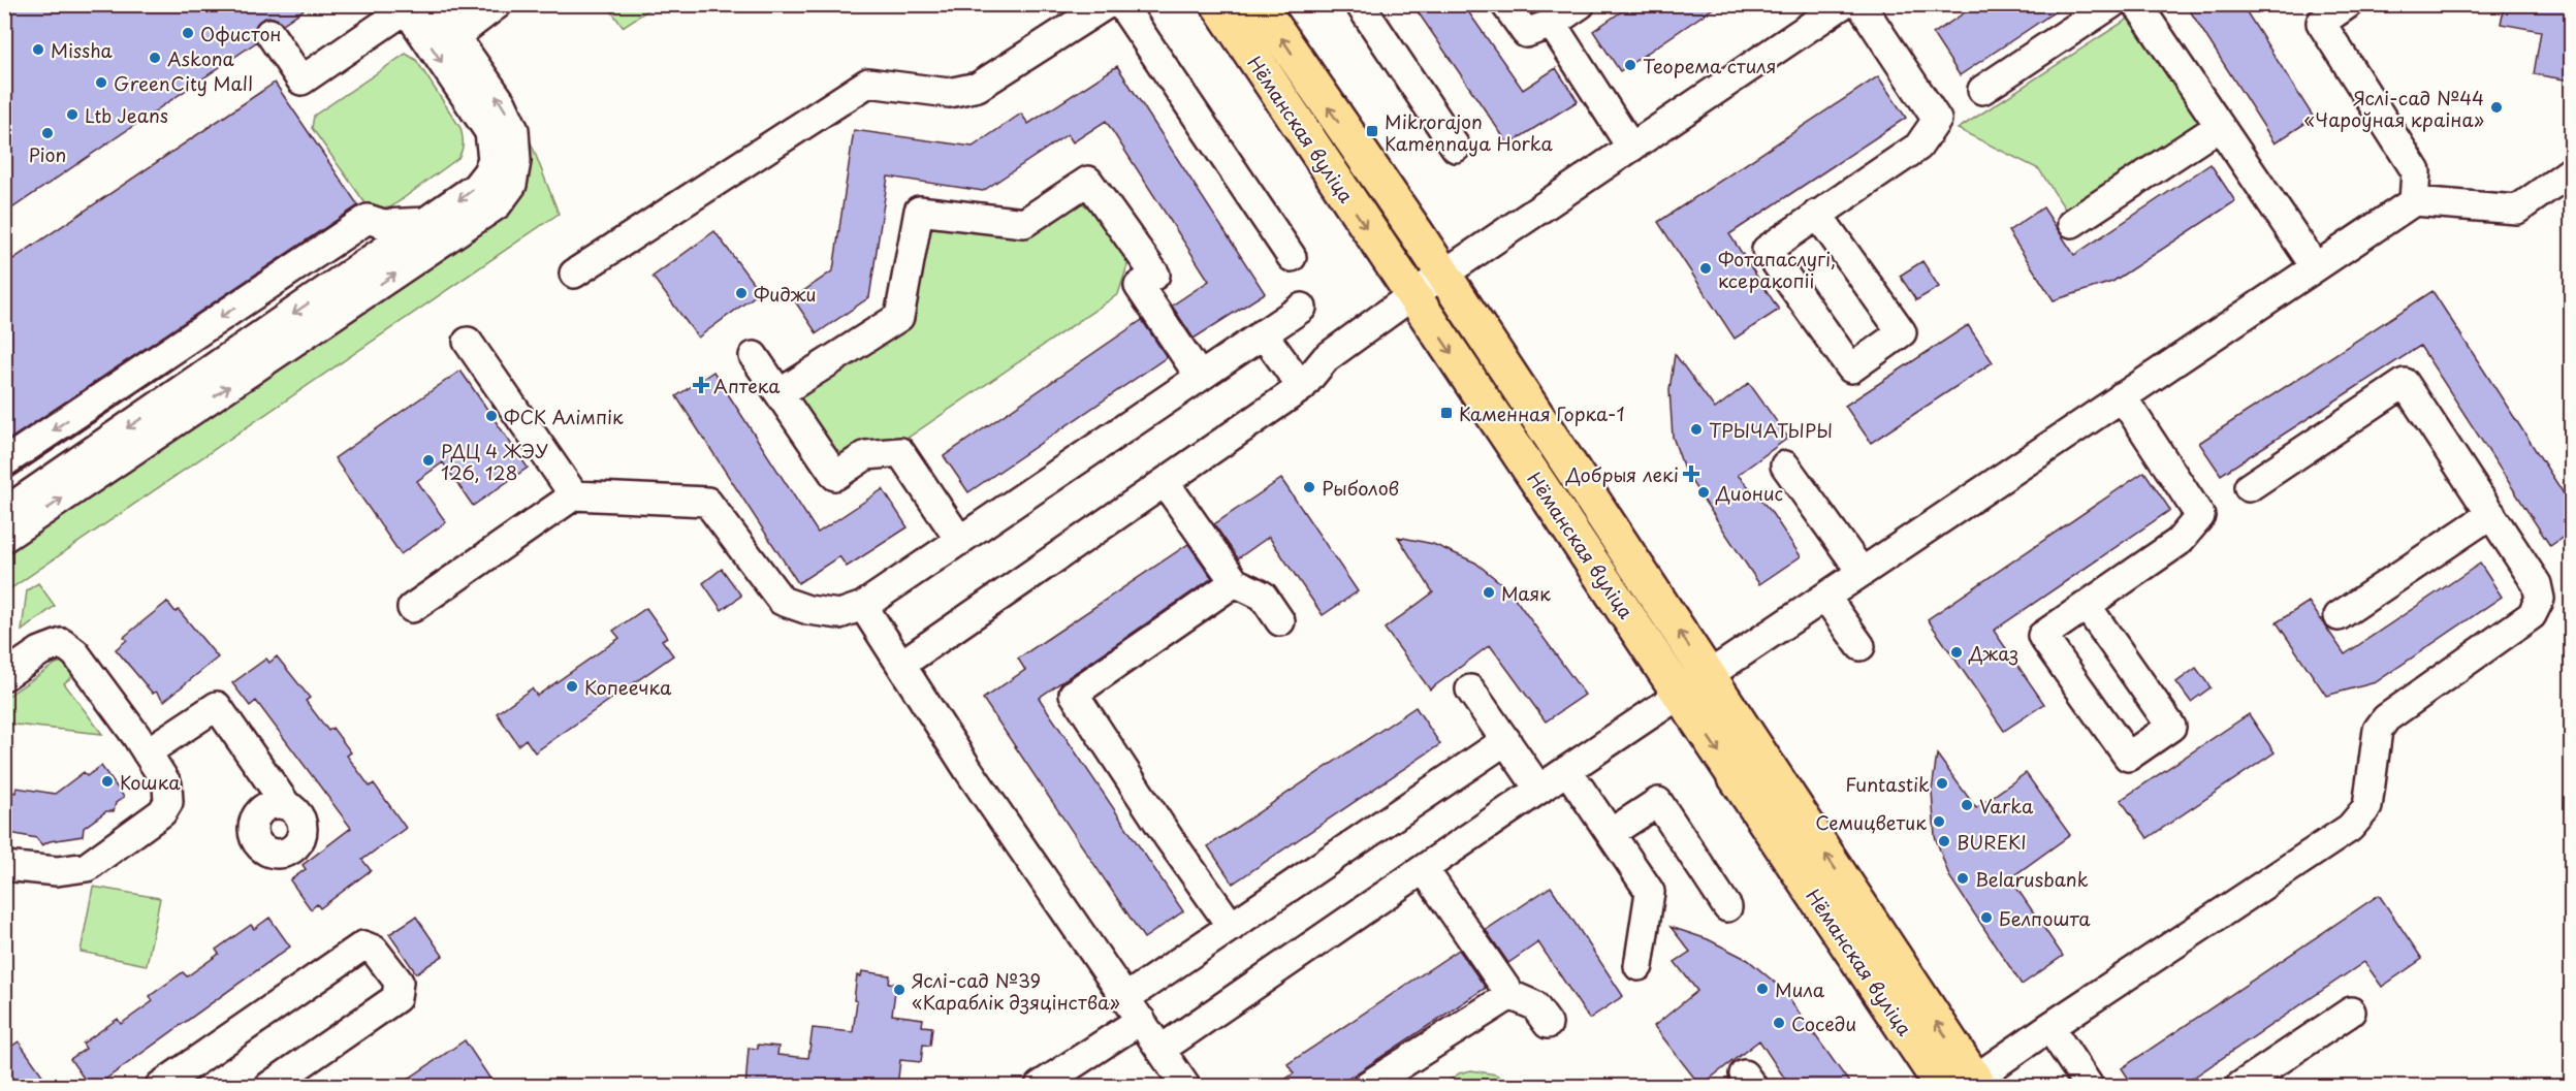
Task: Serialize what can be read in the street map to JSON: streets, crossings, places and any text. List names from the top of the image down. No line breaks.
{"streets":{"main road":["Нёманская вуліца"]},"places":{"other":["Офистон","Missha","Askona","Теорема стиля","GreenCity Mall","Яслі-сад №44 «Чароўная краіна»","Ltb Jeans","Pion","Фотапаслугі, ксеракопіі","Фиджи","ФСК Алімпік","ТРЫЧАТЫРЫ","РДЦ 4 ЖЭУ 126, 128","Рыболов","Дионис","Маяк","Джаз","Копеечка","Кошка","Funtastik","Varka","Семицветик","BUREKI","Belarusbank","Белпошта","Мила","Яслі-сад №39 «Караблік дзяцінства»","Соседи"],"transit":["Mikrorajon Kamennaya Horka","Каменная Горка-1"],"health":["Аптека","Добрыя лекі"]}}
